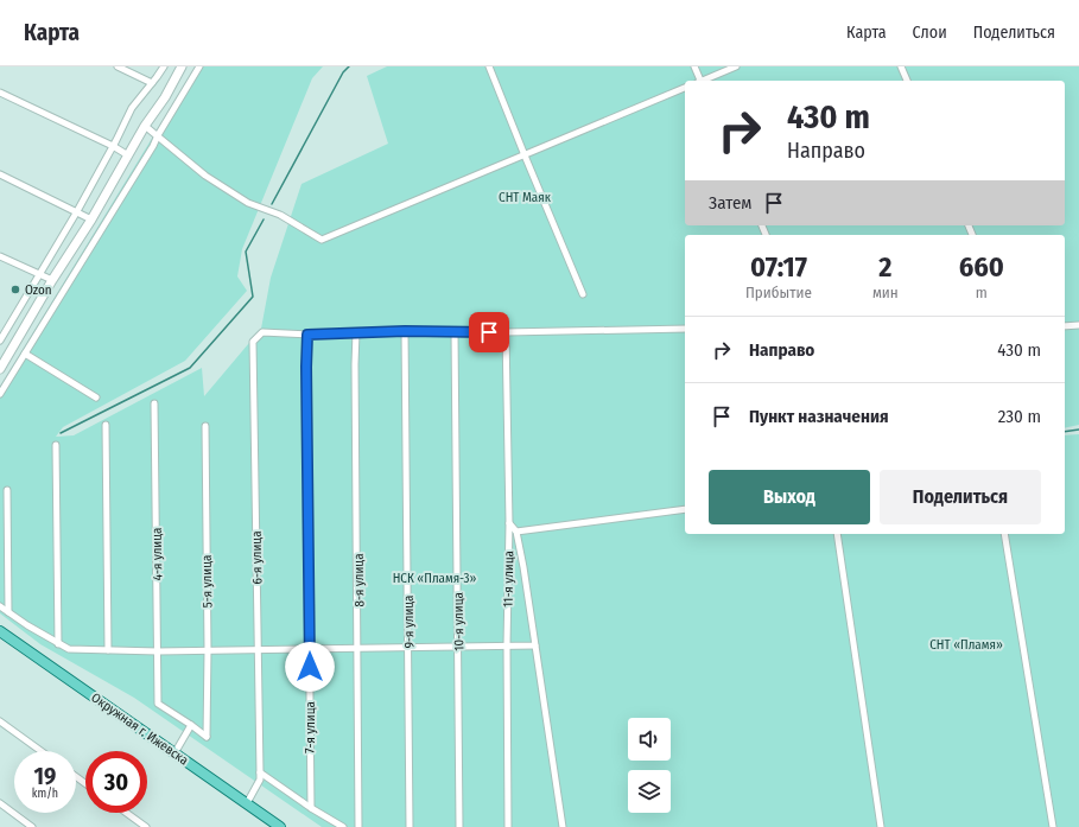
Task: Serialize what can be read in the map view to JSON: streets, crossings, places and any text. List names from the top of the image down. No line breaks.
{"streets":{"main road":["Окружная г. Ижевска"],"street":["4-я улица","6-я улица","11-я улица","8-я улица","5-я улица","9-я улица","10-я улица","7-я улица"]},"crossings":[["4-я улица","5-я улица"],["6-я улица","7-я улица"]],"parks":["СНТ Маяк","НСК «Пламя-3»","СНТ «Пламя»"],"places":["Ozon"],"page":{"header":"Карта","nav":["Карта","Слои","Поделиться"],"turn":["430 m","Направо"],"then":"Затем","eta":["07:17","Прибытие","2","мин","660","m"],"list":[{"name":"Направо","value":"430 m"},{"name":"Пункт назначения","value":"230 m"}],"buttons":["Выход","Поделиться"],"speed":"19 km/h","limit":"30"}}
